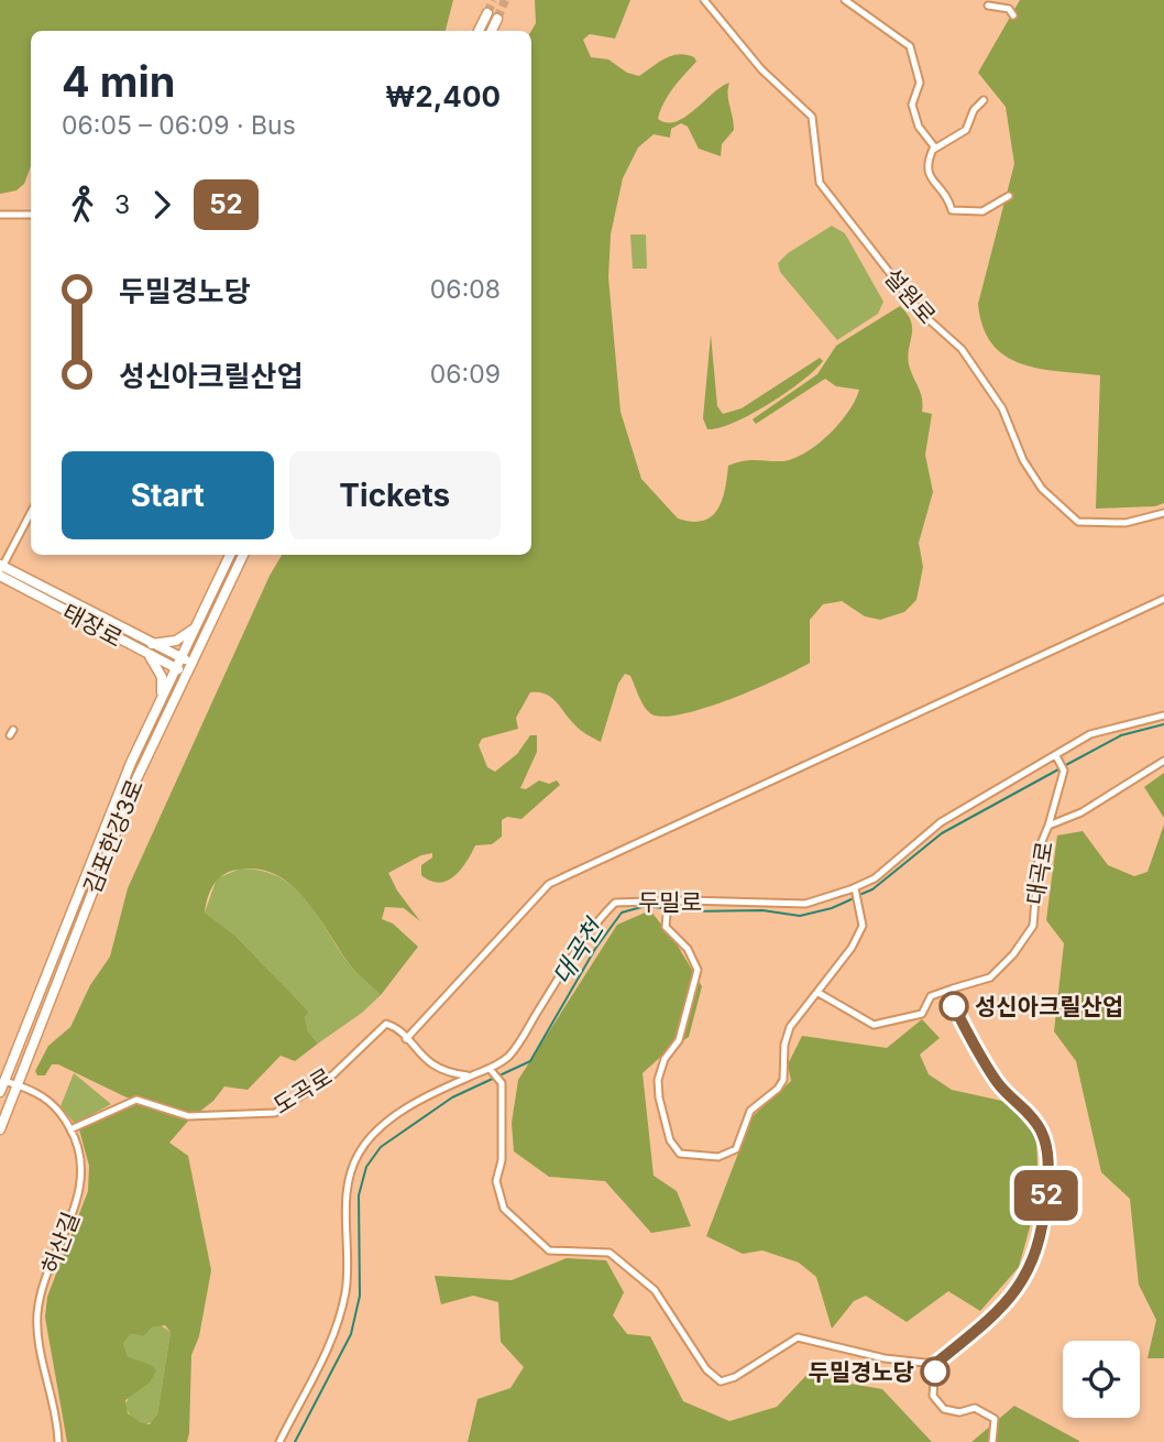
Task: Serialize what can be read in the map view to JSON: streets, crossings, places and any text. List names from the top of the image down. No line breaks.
{"streets":{"street":["설원로","태장로","김포한강3로","대곡로","두밀로","도곡로","허산길"]},"crossings":[["태장로","김포한강3로"],["김포한강3로","허산길"],["도곡로","허산길"]],"water":["대곡천"],"places":["성신아크릴산업","두밀경노당"],"lines":["bus line 52"],"page":{"on_map":"52","heading":["4 min","06:05 – 06:09 · Bus","₩2,400"],"legs":["3","52"],"list":[{"name":"두밀경노당","value":"06:08"},{"name":"성신아크릴산업","value":"06:09"}],"buttons":["Start","Tickets"]}}
